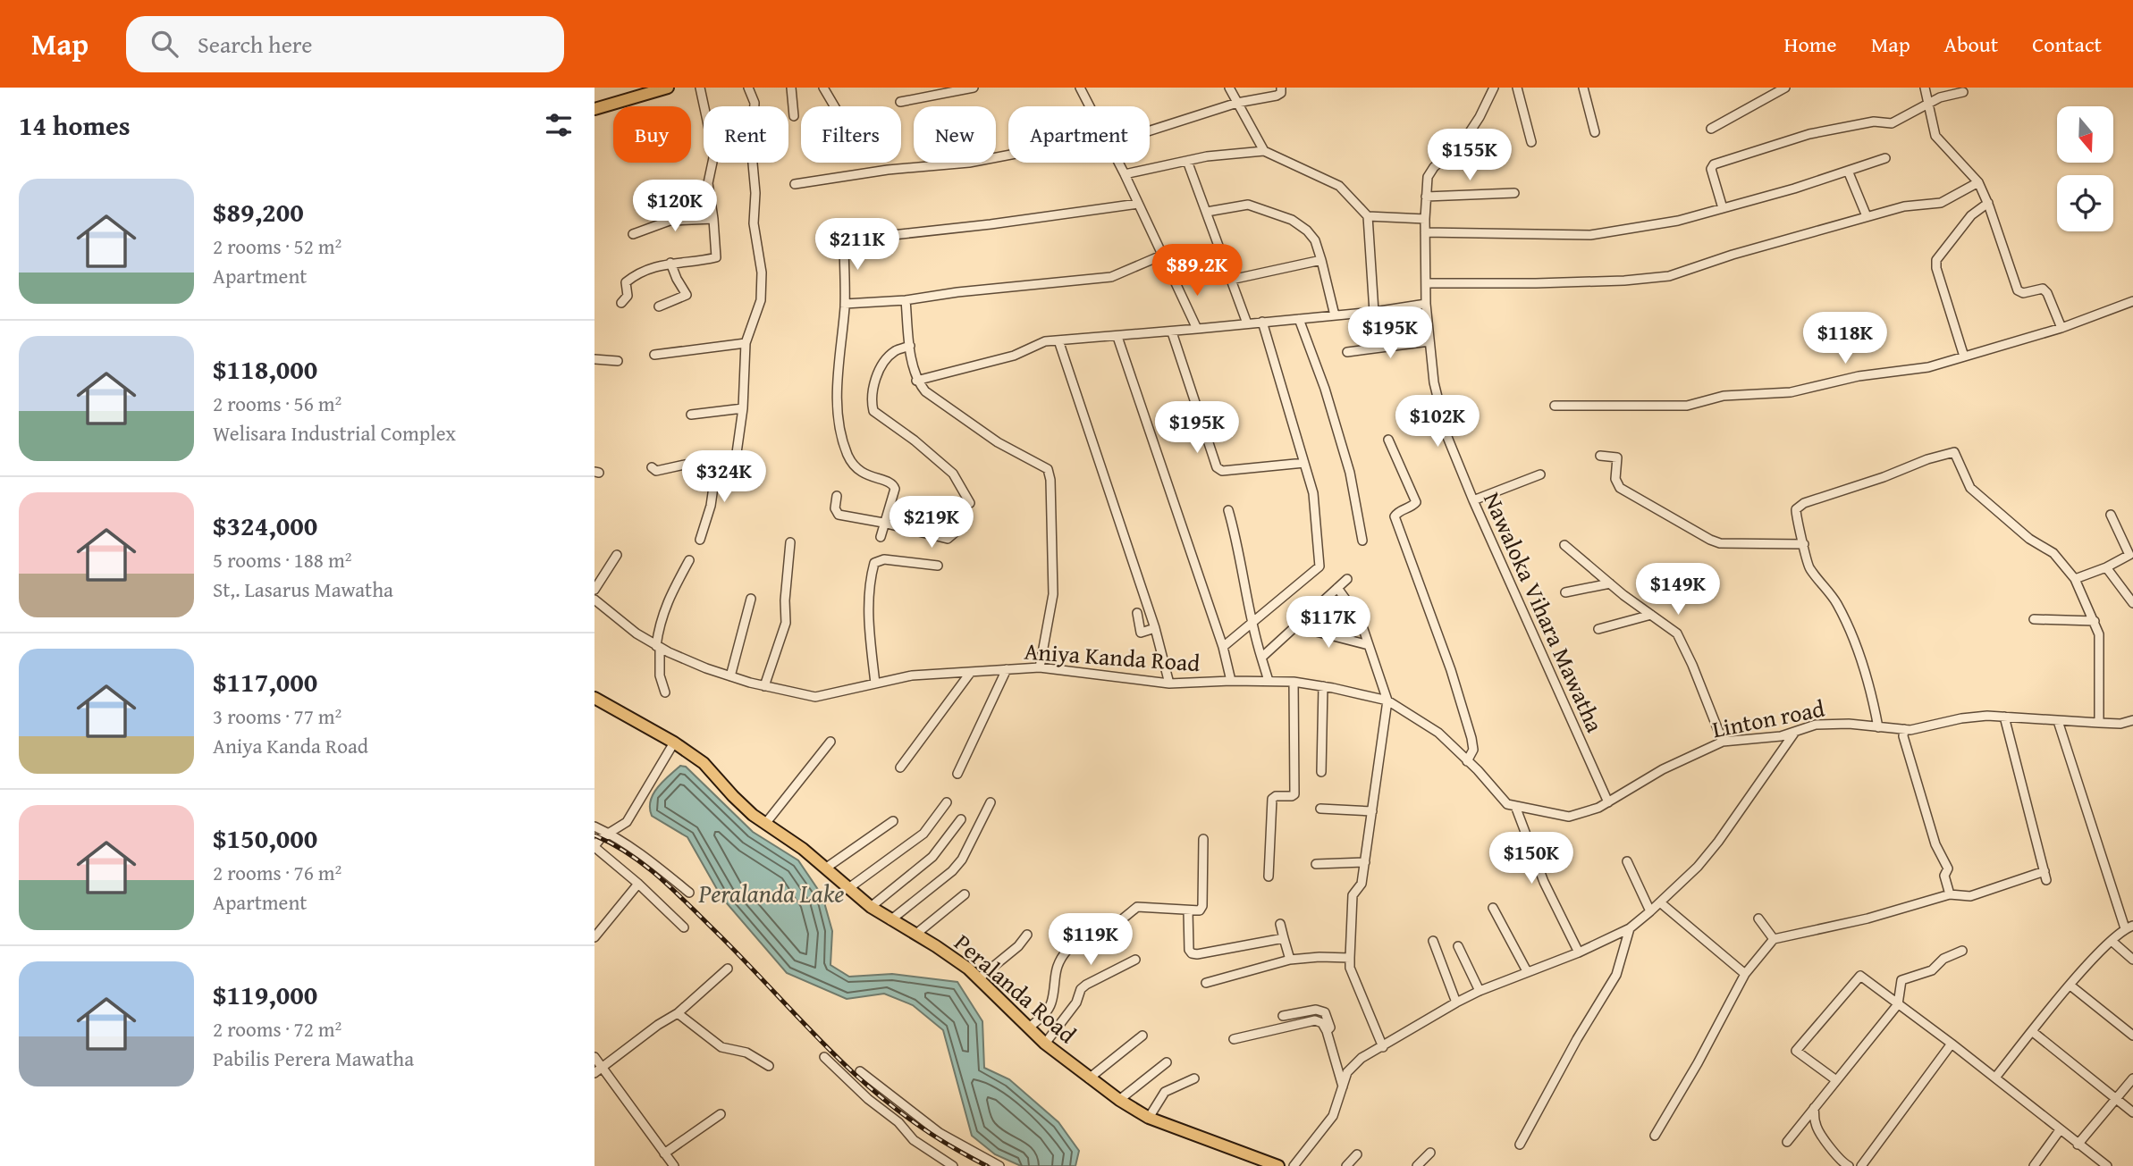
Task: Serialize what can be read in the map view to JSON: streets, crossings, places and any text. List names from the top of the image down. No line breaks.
{"streets":{"main road":["Peralanda Road"],"street":["Nawaloka Vihara Mawatha","Aniya Kanda Road","Linton road"]},"crossings":[["Nawaloka Vihara Mawatha","Aniya Kanda Road"],["Nawaloka Vihara Mawatha","Linton road"],["Aniya Kanda Road","Linton road"]],"water":["Peralanda Lake"],"north":"bottom","page":{"header":"Map","search":"Search here","nav":["Home","Map","About","Contact"],"heading":"14 homes","chip":["Buy","Rent","Filters","New","Apartment"],"price":["$155K","$120K","$211K","$89.2K","$195K","$118K","$102K","$195K","$324K","$219K","$149K","$117K","$150K","$119K"],"list":[{"name":"$89,200","note":"2 rooms · 52 m² · Apartment"},{"name":"$118,000","note":"2 rooms · 56 m² · Welisara Industrial Complex"},{"name":"$324,000","note":"5 rooms · 188 m² · St,. Lasarus Mawatha"},{"name":"$117,000","note":"3 rooms · 77 m² · Aniya Kanda Road"},{"name":"$150,000","note":"2 rooms · 76 m² · Apartment"},{"name":"$119,000","note":"2 rooms · 72 m² · Pabilis Perera Mawatha"}]}}
